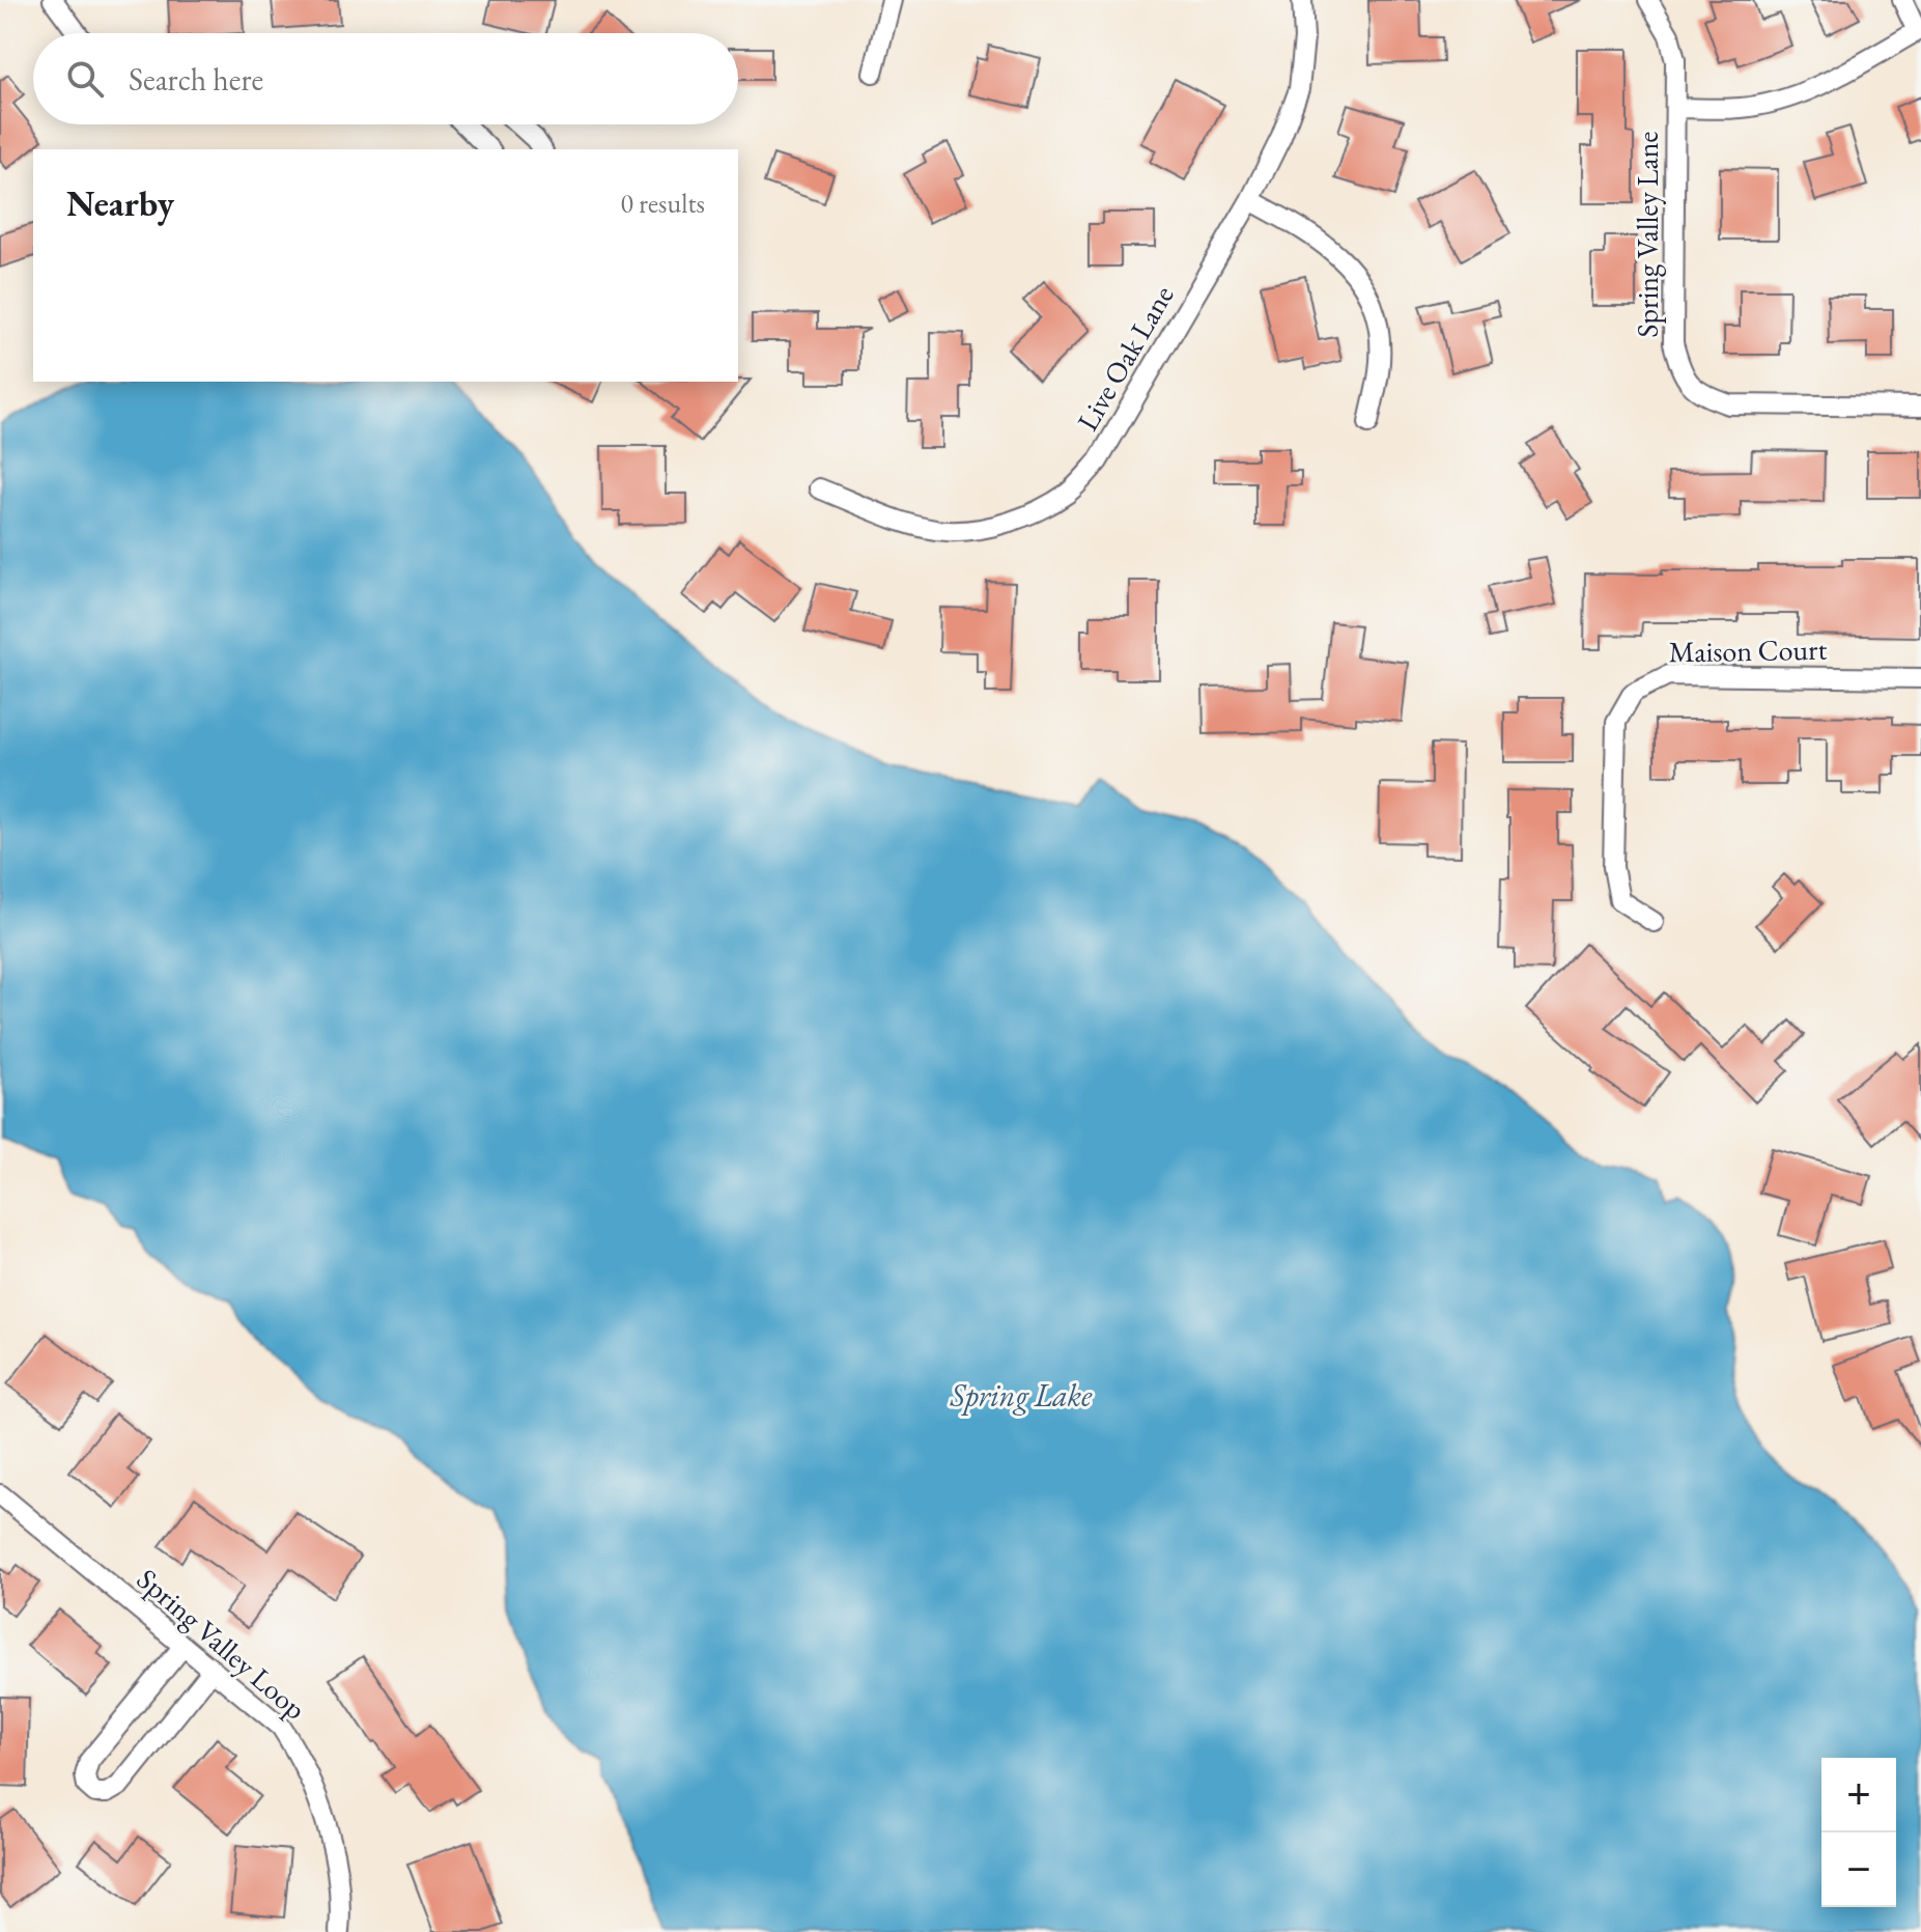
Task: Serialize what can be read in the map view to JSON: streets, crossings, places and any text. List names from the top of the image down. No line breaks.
{"streets":{"street":["Spring Valley Lane","Live Oak Lane","Maison Court","Spring Valley Loop"]},"water":["Spring Lake"],"page":{"search":"Search here","heading":["Nearby","0 results"],"map_buttons":["+","−"]}}
